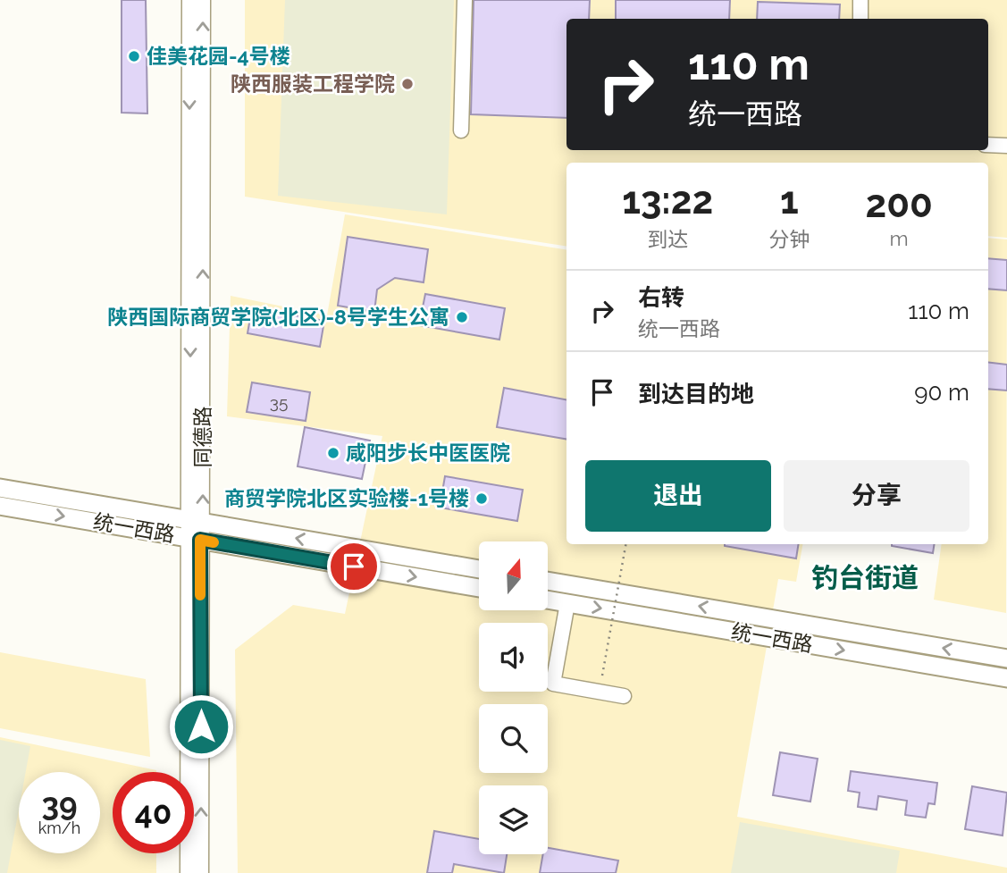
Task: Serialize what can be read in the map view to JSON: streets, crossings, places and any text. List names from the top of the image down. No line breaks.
{"streets":{"main road":["统一西路"],"street":["同德路"]},"crossings":[["同德路","统一西路"]],"districts":["钓台街道"],"places":["佳美花园-4号楼","陕西服装工程学院","陕西国际商贸学院(北区)-8号学生公寓","咸阳步长中医医院","商贸学院北区实验楼-1号楼"],"house_numbers":["35"],"north":"top","page":{"turn":["110 m","统一西路"],"eta":["13:22","到达","1","分钟","200","m"],"list":[{"name":"右转","note":"统一西路","value":"110 m"},{"name":"到达目的地","value":"90 m"}],"buttons":["退出","分享"],"speed":"39 km/h","limit":"40"}}
